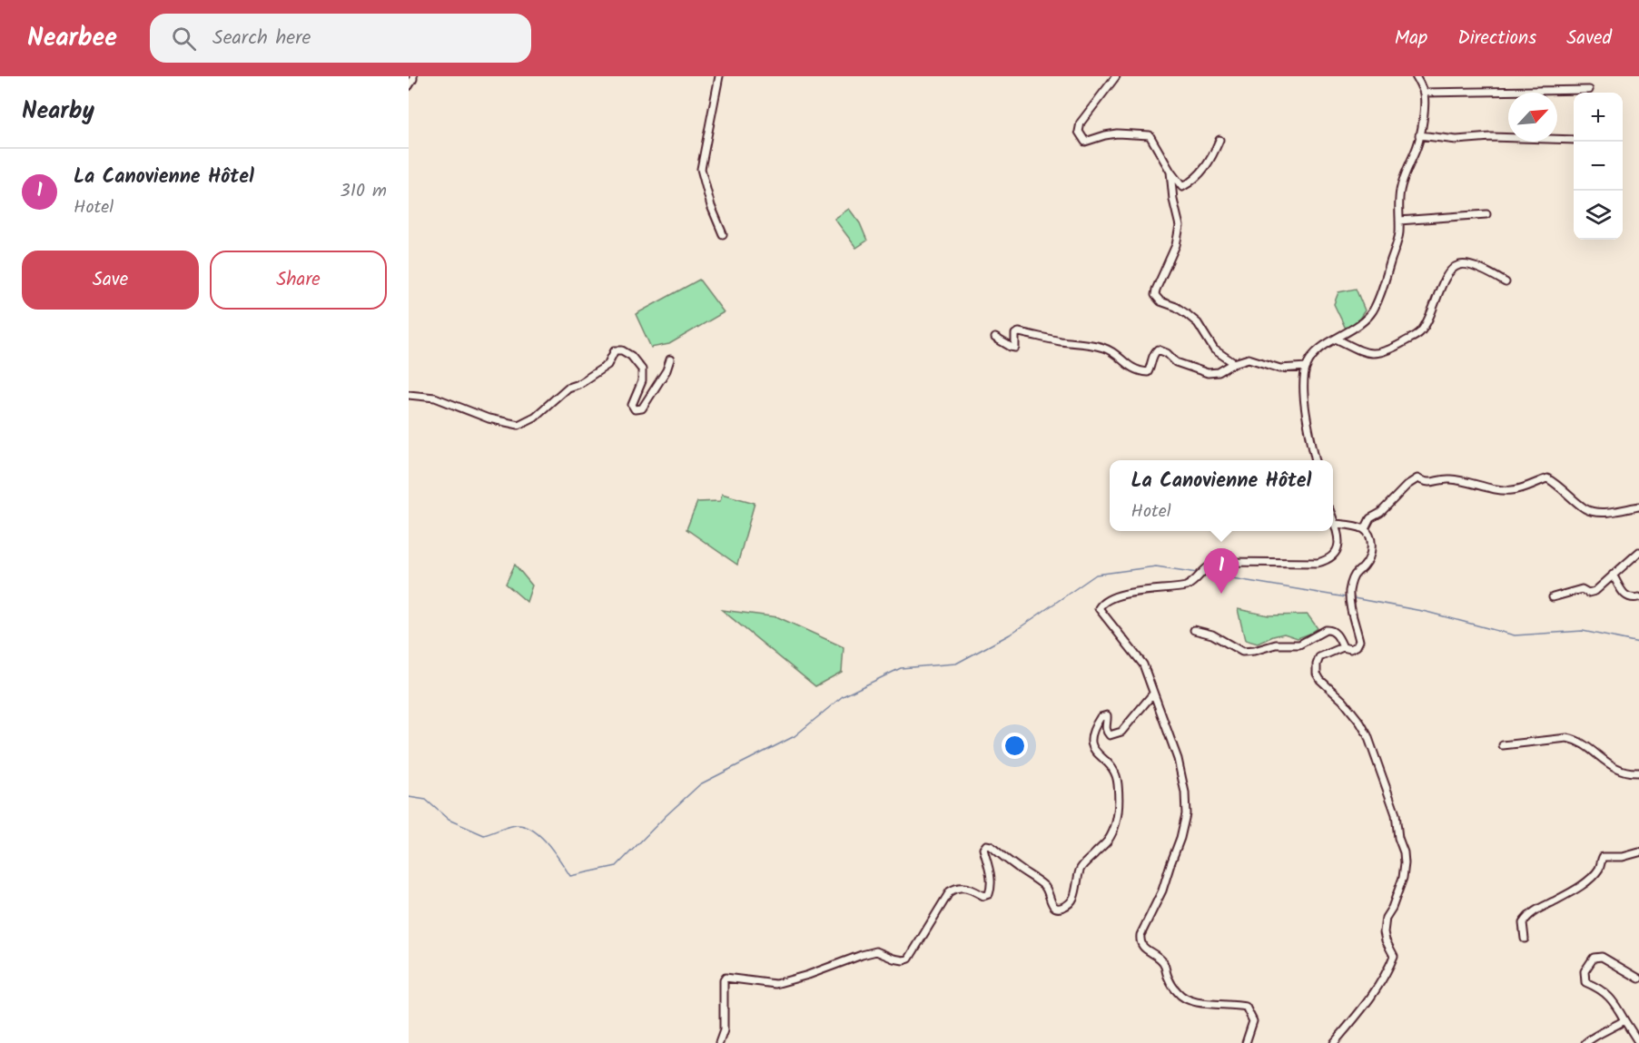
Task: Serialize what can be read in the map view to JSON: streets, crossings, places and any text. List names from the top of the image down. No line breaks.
{"north":"top right","page":{"header":"Nearbee","search":"Search here","nav":["Map","Directions","Saved"],"heading":"Nearby","map_buttons":["+","−"],"list":[{"mark":"1","name":"La Canovienne Hôtel","note":"Hotel","value":"310 m"}],"buttons":["Save","Share"],"popup":["La Canovienne Hôtel","Hotel"],"pins":"1"}}
